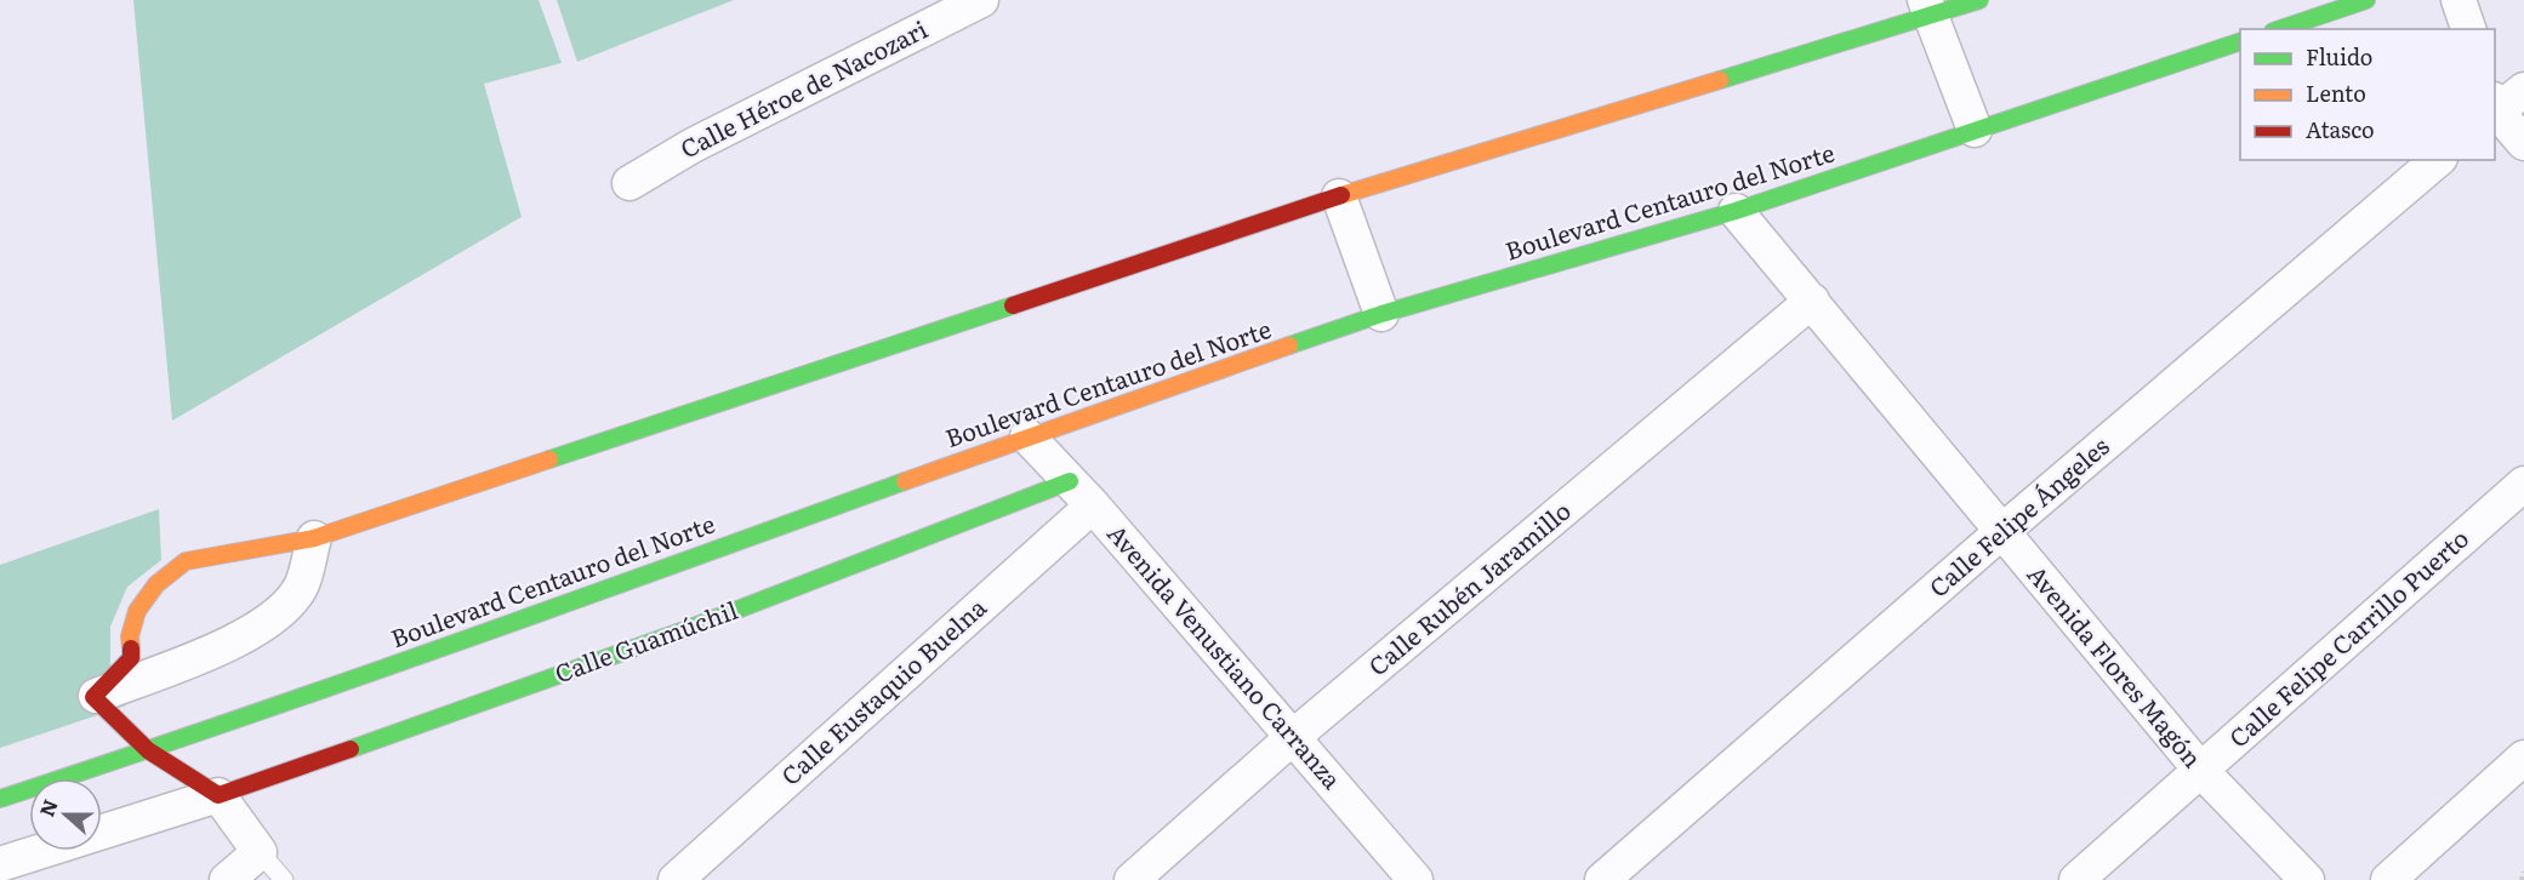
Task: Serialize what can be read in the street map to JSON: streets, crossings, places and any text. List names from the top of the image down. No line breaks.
{"streets":{"street":["Calle Héroe de Nacozari","Boulevard Centauro del Norte","Calle Felipe Ángeles","Calle Rubén Jaramillo","Calle Felipe Carrillo Puerto","Calle Guamúchil","Avenida Venustiano Carranza","Avenida Flores Magón","Calle Eustaquio Buelna"]},"crossings":[["Boulevard Centauro del Norte","Avenida Venustiano Carranza"],["Boulevard Centauro del Norte","Avenida Flores Magón"],["Calle Felipe Ángeles","Avenida Flores Magón"],["Calle Rubén Jaramillo","Avenida Venustiano Carranza"],["Calle Rubén Jaramillo","Avenida Flores Magón"],["Calle Felipe Carrillo Puerto","Avenida Flores Magón"],["Calle Guamúchil","Avenida Venustiano Carranza"],["Calle Guamúchil","Calle Eustaquio Buelna"],["Avenida Venustiano Carranza","Calle Eustaquio Buelna"]],"legend":["Fluido","Lento","Atasco"],"north":"left"}
